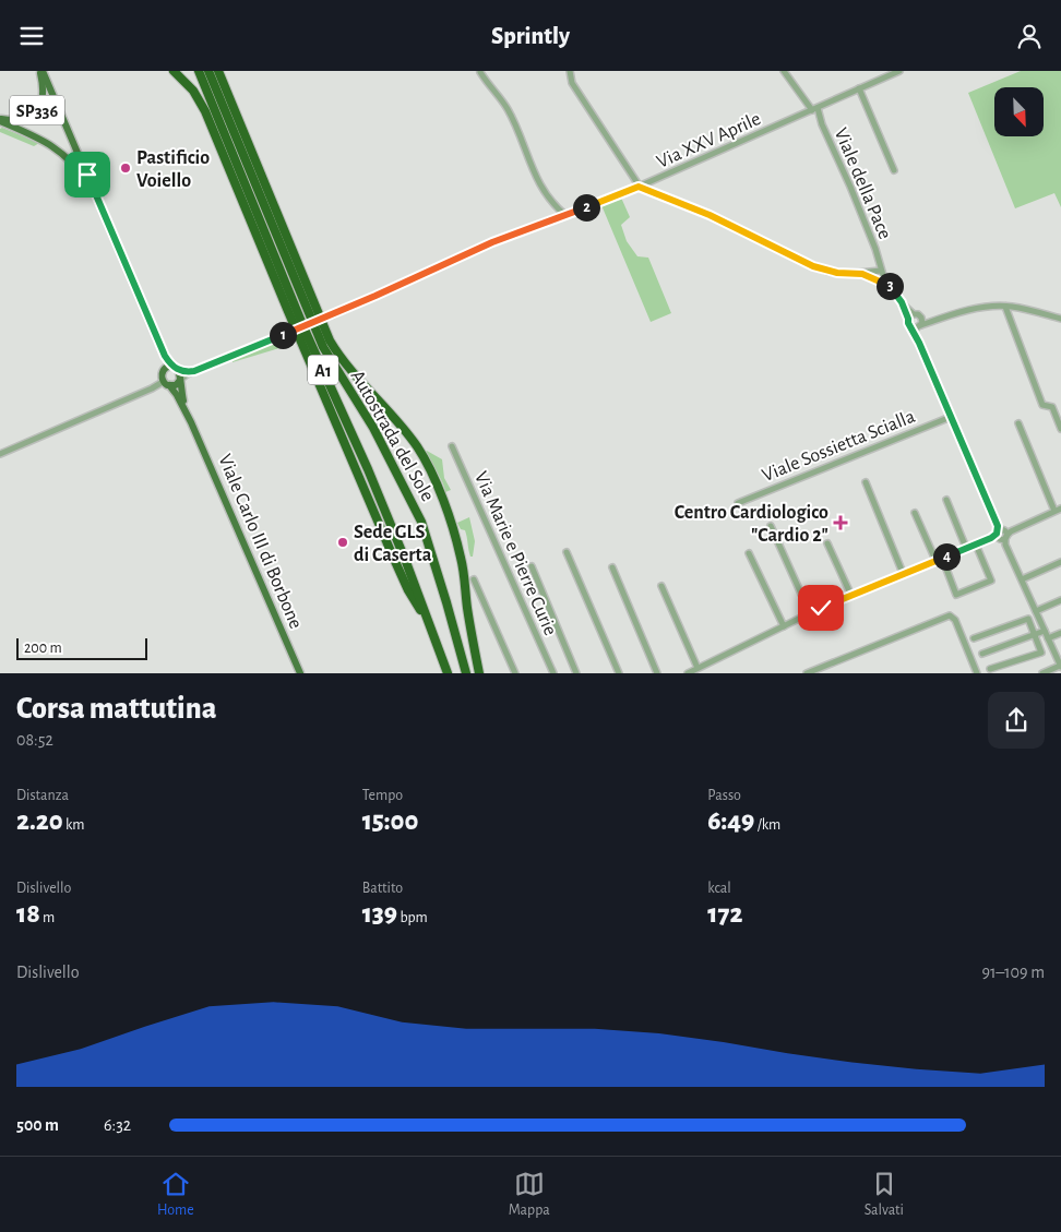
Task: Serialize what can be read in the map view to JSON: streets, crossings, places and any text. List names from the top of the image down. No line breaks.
{"streets":{"highway":["A1","Autostrada del Sole"],"main road":["SP336","Viale Carlo III di Borbone"],"street":["Via XXV Aprile","Viale della Pace","Viale Sossietta Scialla","Via Marie e Pierre Curie"]},"crossings":[["SP336","Viale Carlo III di Borbone"],["Via XXV Aprile","Viale della Pace"],["Via XXV Aprile","Viale Carlo III di Borbone"]],"places":{"other":["Pastificio Voiello","Sede GLS di Caserta"],"health":["Centro Cardiologico \"Cardio 2\""]},"scale_bar":"200 m","north":"bottom right","page":{"header":"Sprintly","pins":["2","3","1","4"],"scale":"200 m","heading":["Corsa mattutina","08:52"],"stats":[["Distanza","2.20 km"],["Tempo","15:00"],["Passo","6:49 /km"],["Dislivello","18 m"],["Battito","139 bpm"],["kcal","172"]],"chart":["Dislivello","91–109 m"],"list":[{"name":"500 m","note":"6:32"}],"tabs":["Home","Mappa","Salvati"]}}
